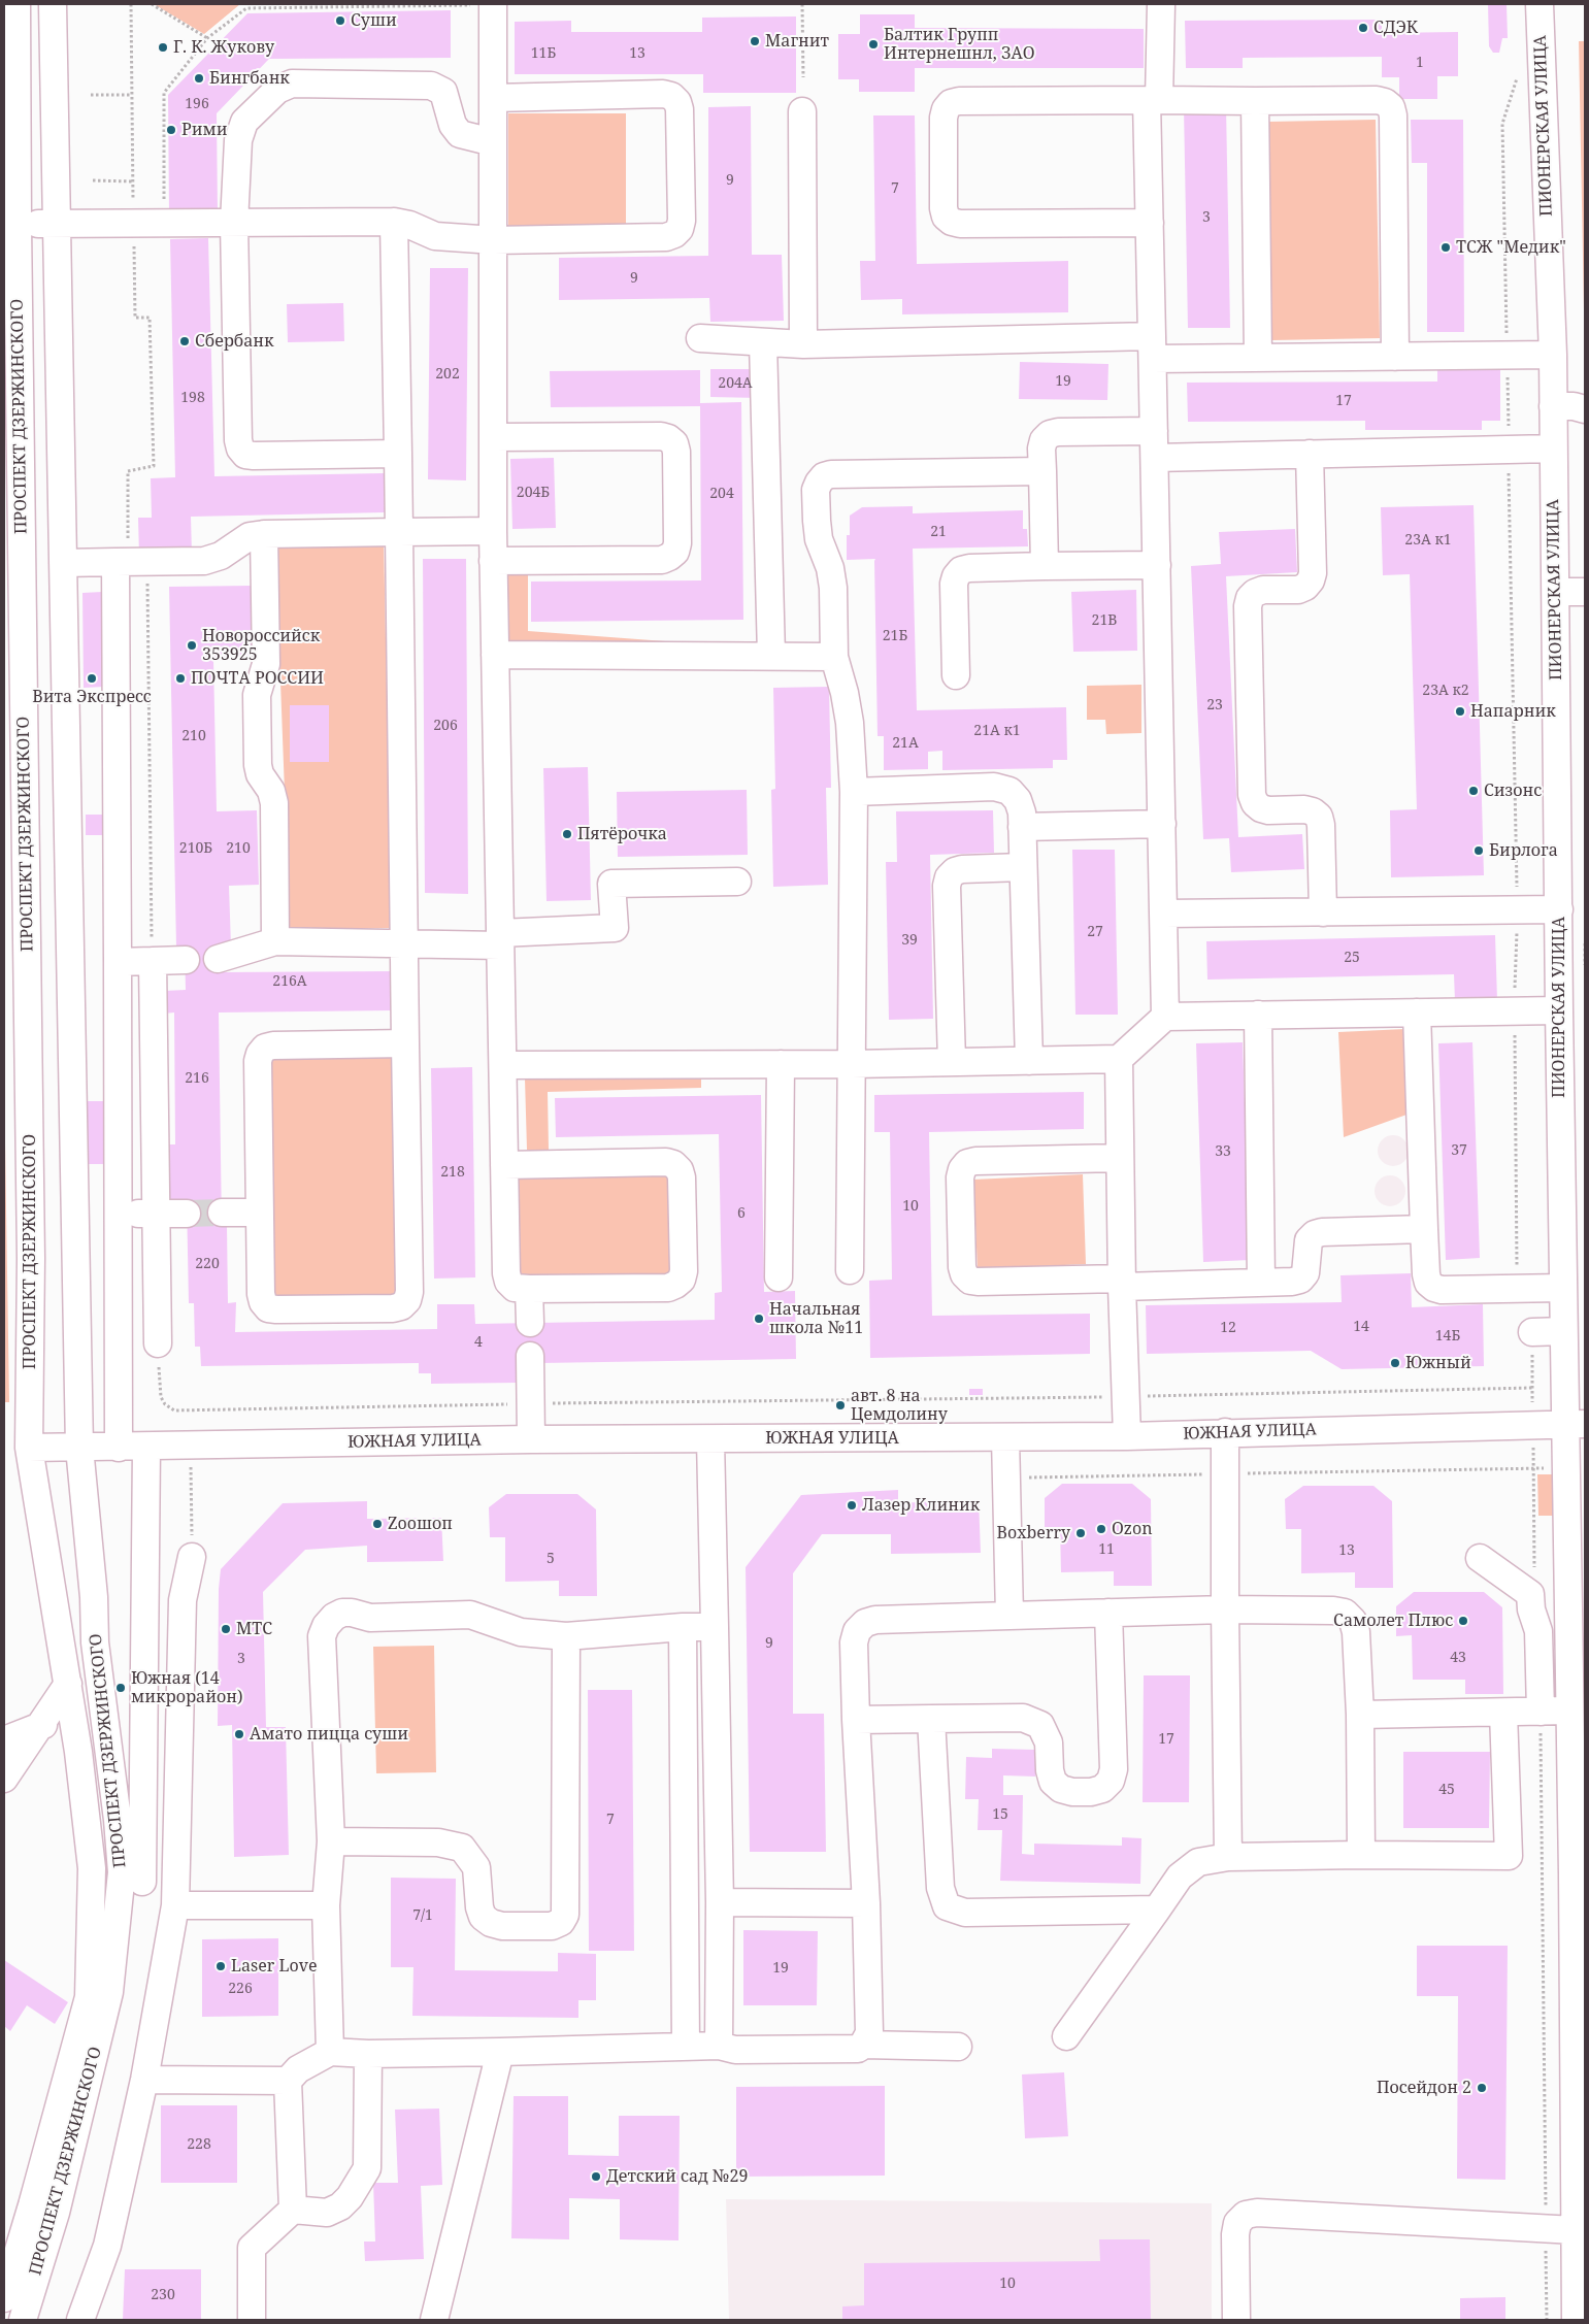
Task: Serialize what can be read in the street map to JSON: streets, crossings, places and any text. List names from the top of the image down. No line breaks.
{"streets":{"street":["ПИОНЕРСКАЯ УЛИЦА","ПРОСПЕКТ ДЗЕРЖИНСКОГО","ЮЖНАЯ УЛИЦА"]},"crossings":[["ПИОНЕРСКАЯ УЛИЦА","ЮЖНАЯ УЛИЦА"],["ПРОСПЕКТ ДЗЕРЖИНСКОГО","ЮЖНАЯ УЛИЦА"]],"places":["Суши","СДЭК","Магнит","Балтик Групп Интернешнл, ЗАО","Г. К. Жукову","Бингбанк","Рими","ТСЖ \"Медик\"","Сбербанк","Новороссийск 353925","Вита Экспресс","ПОЧТА РОССИИ","Напарник","Сизонс","Пятёрочка","Бирлога","Начальная школа №11","Южный","авт. 8 на Цемдолину","Лазер Клиник","Zooшоп","Ozon","Boxberry","Самолет Плюс","МТС","Южная (14 микрорайон)","Амато пицца суши","Laser Love","Посейдон 2","Детский сад №29"],"house_numbers":["11Б","13","1","196","9","7","3","9","202","19","204А","198","17","204Б","204","21","23А к1","21В","21Б","23А к2","23","206","21А к1","210","21А","210Б","210","27","39","25","216А","216","37","33","218","10","6","220","14","12","14Б","4","11","13","5","9","43","3","17","45","15","7","7/1","19","226","228","10","230"]}
